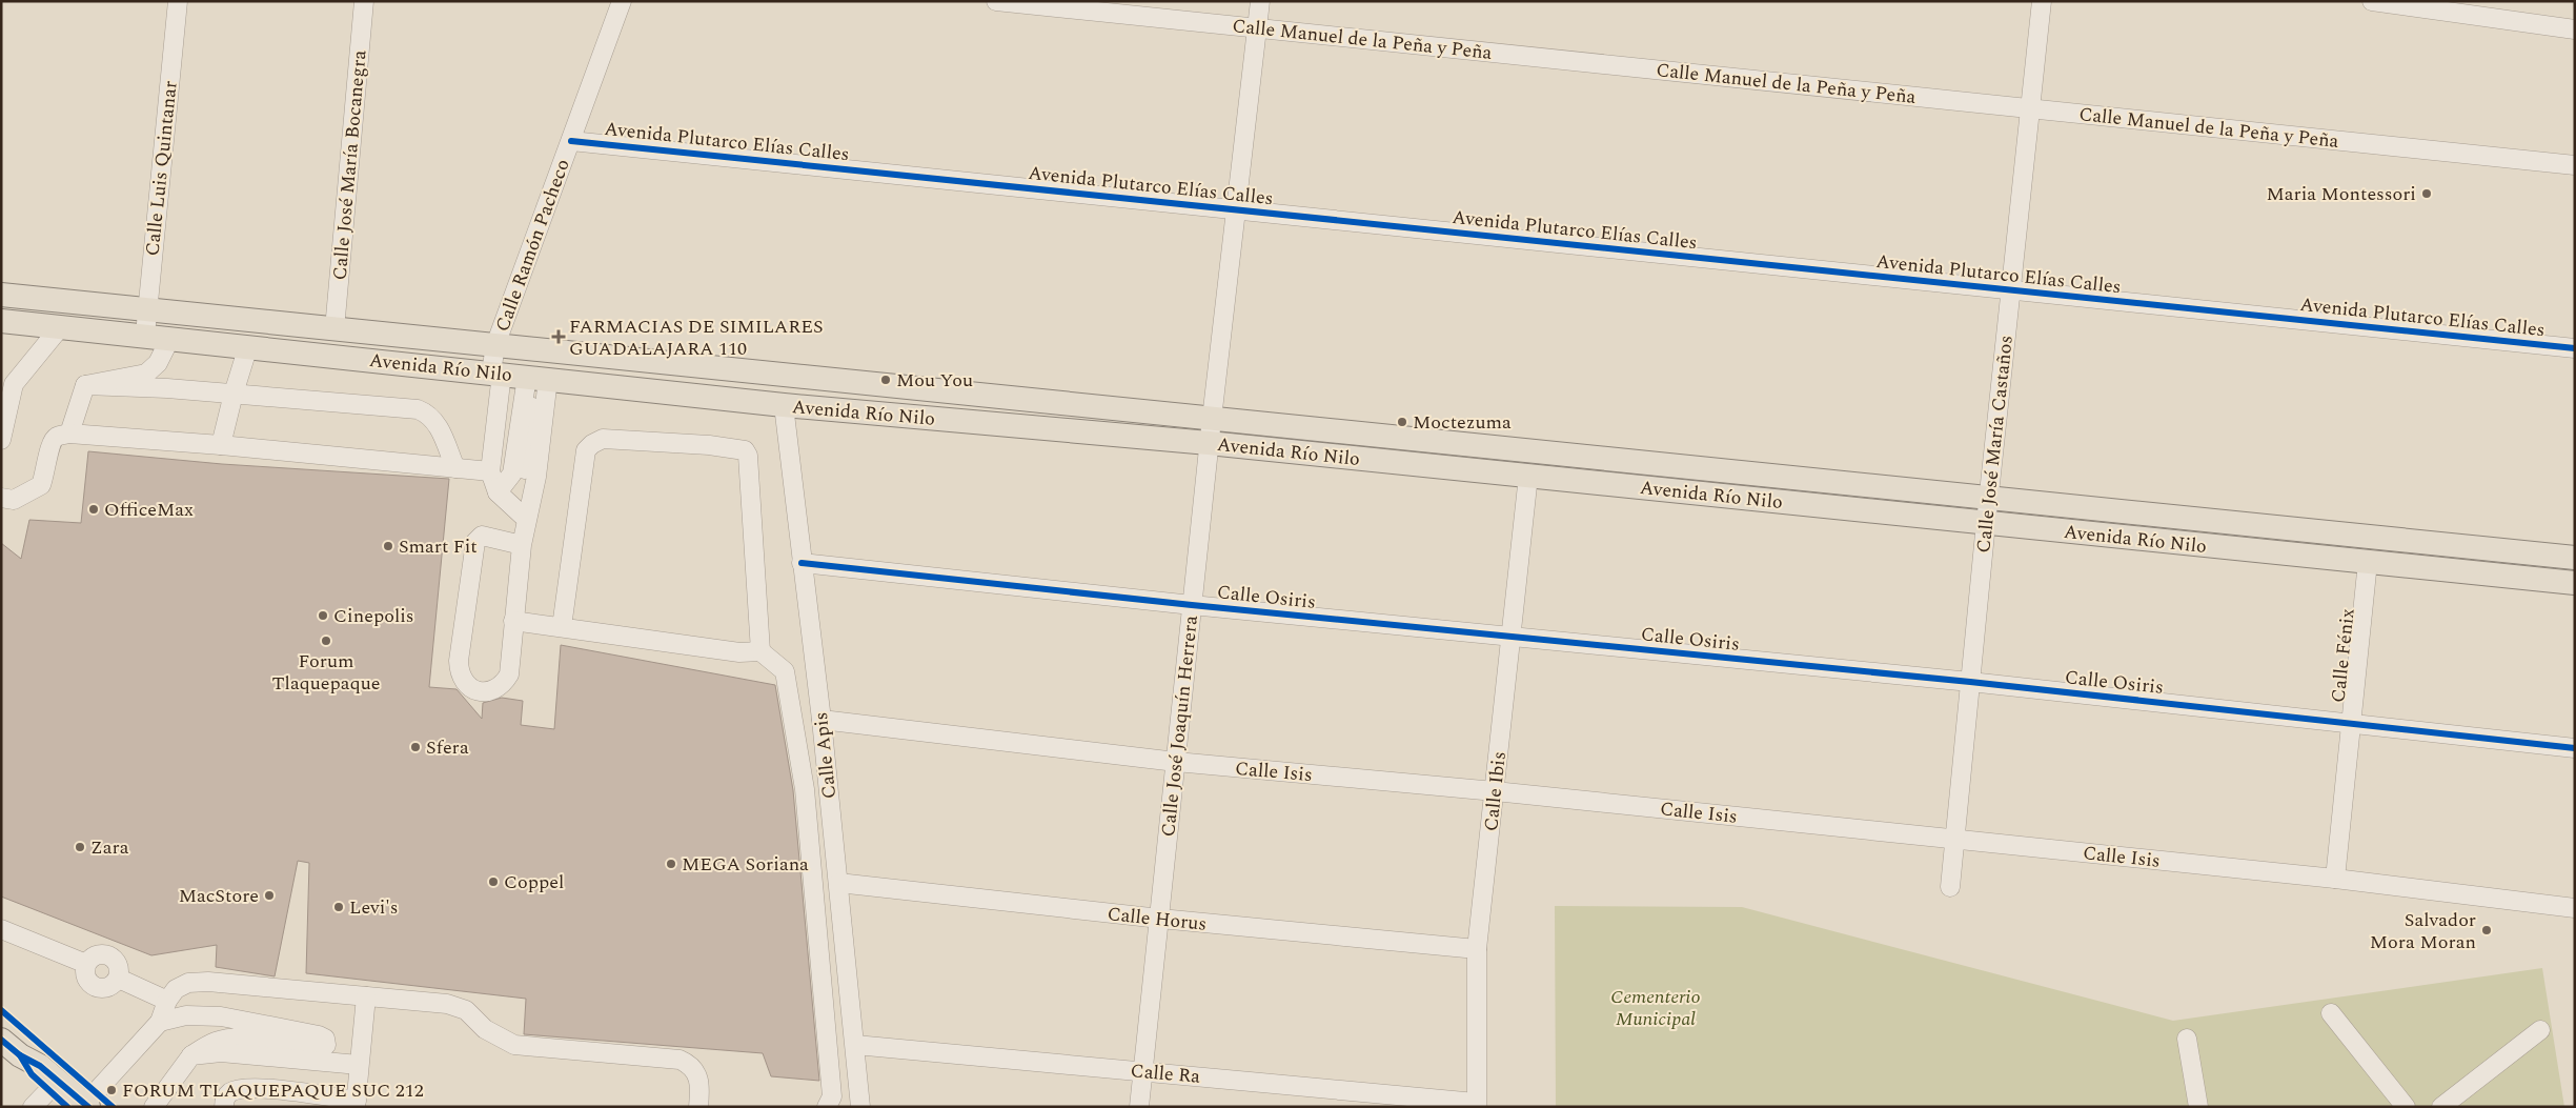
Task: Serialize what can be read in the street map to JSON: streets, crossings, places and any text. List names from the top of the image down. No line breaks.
{"streets":{"main road":["Avenida Río Nilo"],"street":["Calle Manuel de la Peña y Peña","Avenida Plutarco Elías Calles","Calle José María Bocanegra","Calle Luis Quintanar","Calle Ramón Pacheco","Calle José María Castaños","Calle Osiris","Calle Fénix","Calle José Joaquín Herrera","Calle Apis","Calle Isis","Calle Ibis","Calle Horus","Calle Ra"]},"crossings":[["Calle Manuel de la Peña y Peña","Calle José María Castaños"],["Calle Manuel de la Peña y Peña","Calle José Joaquín Herrera"],["Avenida Plutarco Elías Calles","Calle Ramón Pacheco"],["Avenida Plutarco Elías Calles","Calle José María Castaños"],["Avenida Plutarco Elías Calles","Calle José Joaquín Herrera"],["Calle José María Bocanegra","Avenida Río Nilo"],["Calle Luis Quintanar","Avenida Río Nilo"],["Calle Ramón Pacheco","Avenida Río Nilo"],["Avenida Río Nilo","Calle José María Castaños"],["Avenida Río Nilo","Calle Fénix"],["Avenida Río Nilo","Calle José Joaquín Herrera"],["Avenida Río Nilo","Calle Apis"],["Avenida Río Nilo","Calle Ibis"],["Calle José María Castaños","Calle Osiris"],["Calle José María Castaños","Calle Isis"],["Calle Osiris","Calle Fénix"],["Calle Osiris","Calle José Joaquín Herrera"],["Calle Osiris","Calle Apis"],["Calle Osiris","Calle Ibis"],["Calle Fénix","Calle Isis"],["Calle José Joaquín Herrera","Calle Isis"],["Calle José Joaquín Herrera","Calle Horus"],["Calle José Joaquín Herrera","Calle Ra"],["Calle Apis","Calle Isis"],["Calle Apis","Calle Horus"],["Calle Apis","Calle Ra"],["Calle Isis","Calle Ibis"],["Calle Ibis","Calle Horus"],["Calle Ibis","Calle Ra"]],"parks":["Cementerio Municipal"],"places":{"other":["Maria Montessori","Mou You","Moctezuma","OfficeMax","Smart Fit","Cinepolis","Forum Tlaquepaque","Sfera","Zara","MEGA Soriana","Coppel","MacStore","Levi's","Salvador Mora Moran","FORUM TLAQUEPAQUE SUC 212"],"health":["FARMACIAS DE SIMILARES GUADALAJARA 110"]}}
